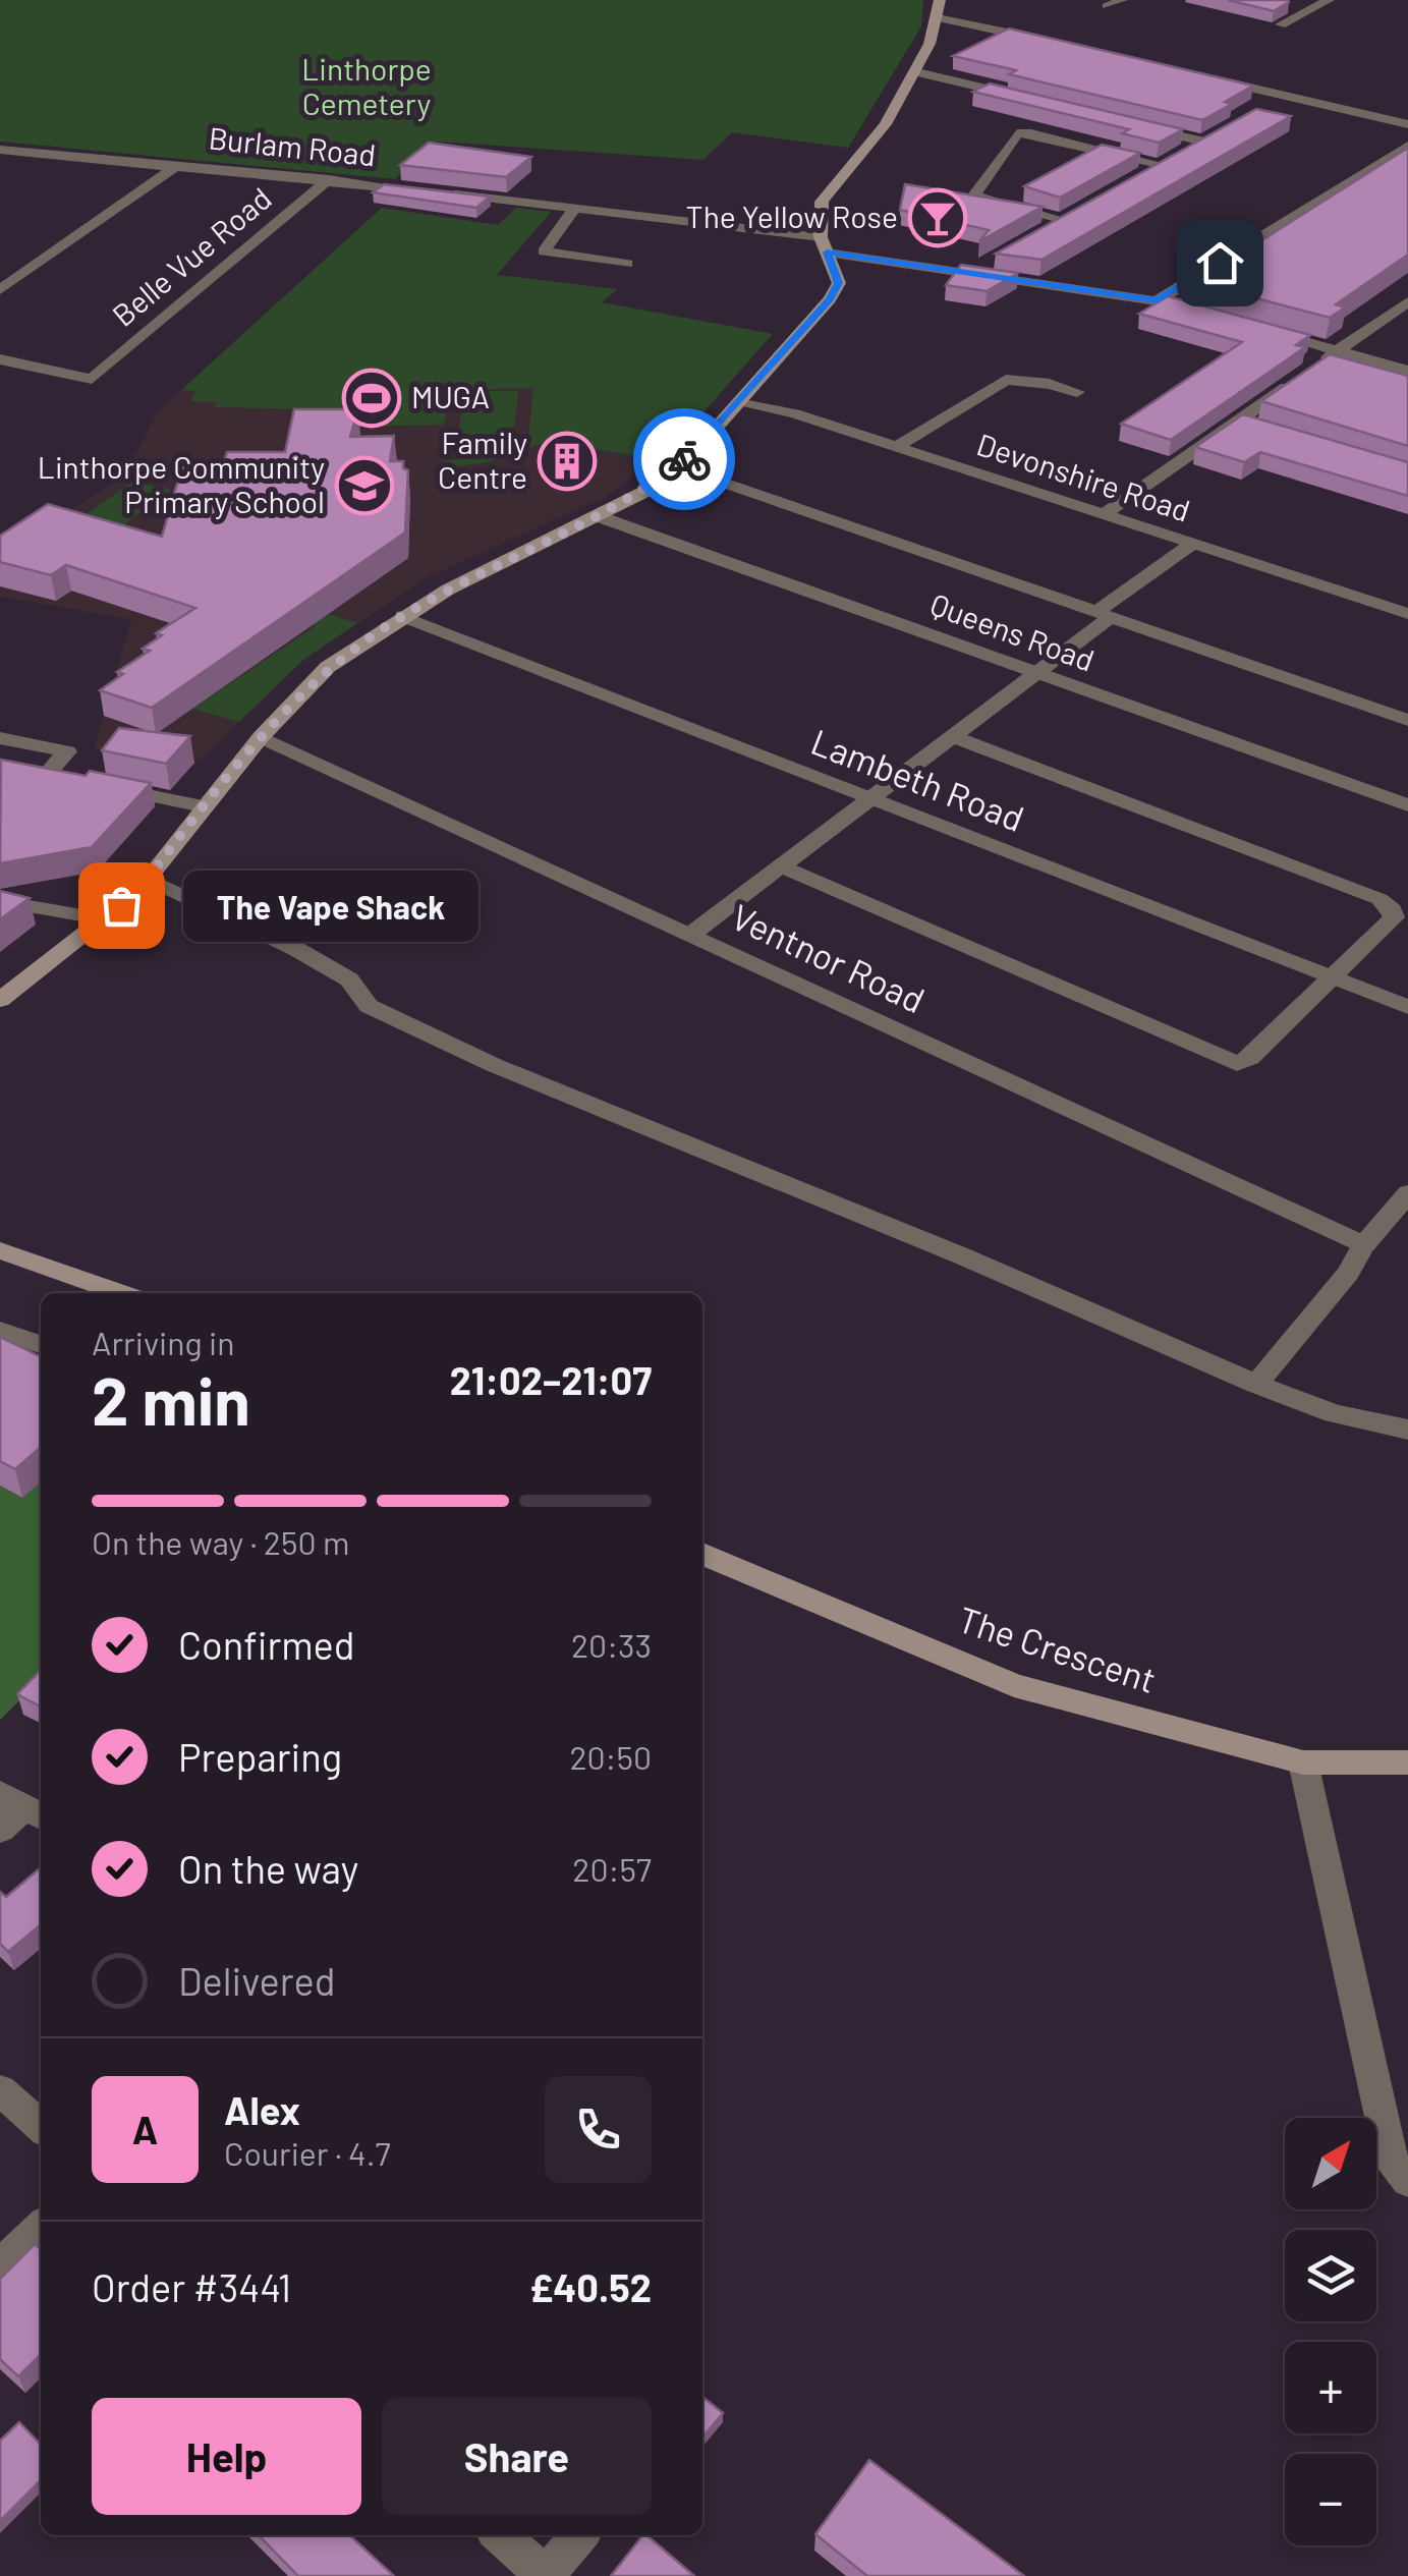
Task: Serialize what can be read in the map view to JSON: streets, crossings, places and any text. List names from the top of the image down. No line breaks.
{"streets":{"street":["Burlam Road","Belle Vue Road","Devonshire Road","Queens Road","Lambeth Road","Ventnor Road","The Crescent"]},"crossings":[["Burlam Road","Belle Vue Road"]],"parks":["Linthorpe Cemetery"],"places":{"bar":["The Yellow Rose"],"sports":["MUGA"],"building":["Family Centre"],"school or university":["Linthorpe Community Primary School"],"other":["The Vape Shack"]},"north":"top right","page":{"bubble":"The Vape Shack","heading":["2 min","Arriving in","21:02–21:07"],"panel":["Alex","Courier · 4.7","Order #3441","£40.52"],"bar":"On the way · 250 m","list":[["Confirmed","20:33"],["Preparing","20:50"],["On the way","20:57"],"Delivered"],"round":"A","map_buttons":["+","−"],"buttons":["Help","Share"]}}
